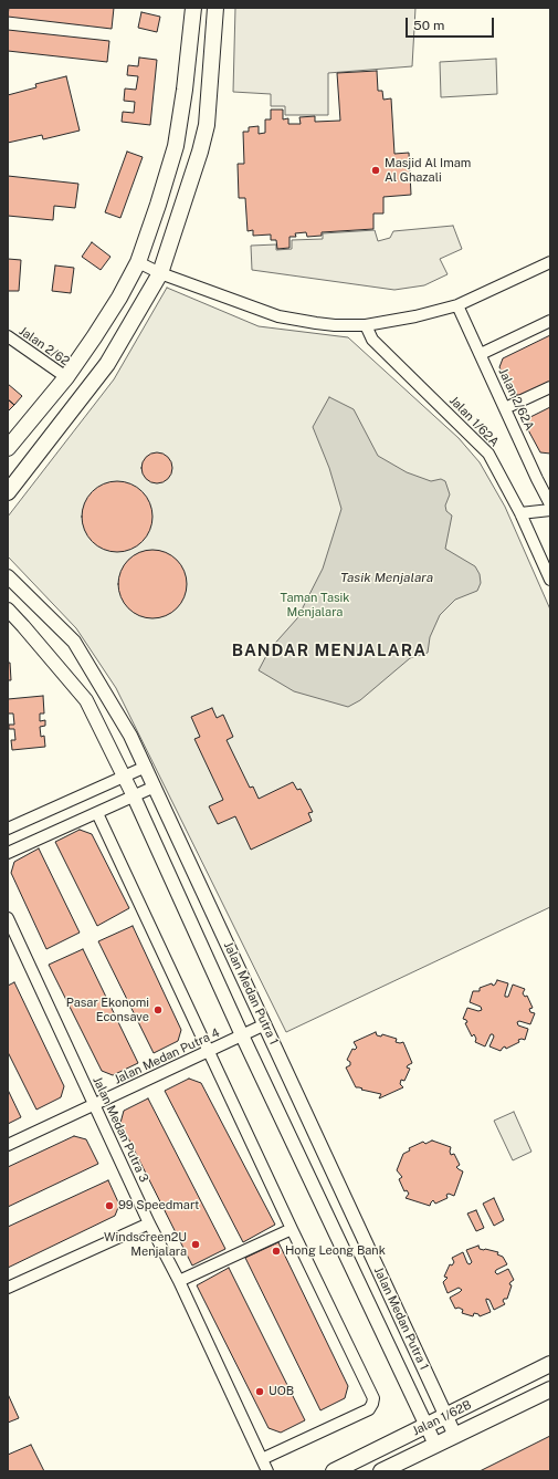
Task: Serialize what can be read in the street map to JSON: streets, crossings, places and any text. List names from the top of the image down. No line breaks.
{"streets":{"main road":["Jalan 1/62B"],"street":["Jalan 2/62","Jalan 2/62A","Jalan 1/62A","Jalan Medan Putra 1","Jalan Medan Putra 4","Jalan Medan Putra 3"]},"crossings":[["Jalan Medan Putra 1","Jalan Medan Putra 4"],["Jalan Medan Putra 1","Jalan 1/62B"],["Jalan Medan Putra 4","Jalan Medan Putra 3"]],"districts":["BANDAR MENJALARA"],"water":["Tasik Menjalara"],"parks":["Taman Tasik Menjalara"],"places":["Masjid Al Imam Al Ghazali","Pasar Ekonomi Econsave","99 Speedmart","Windscreen2U Menjalara","Hong Leong Bank","UOB"],"scale_bar":"50 m"}
